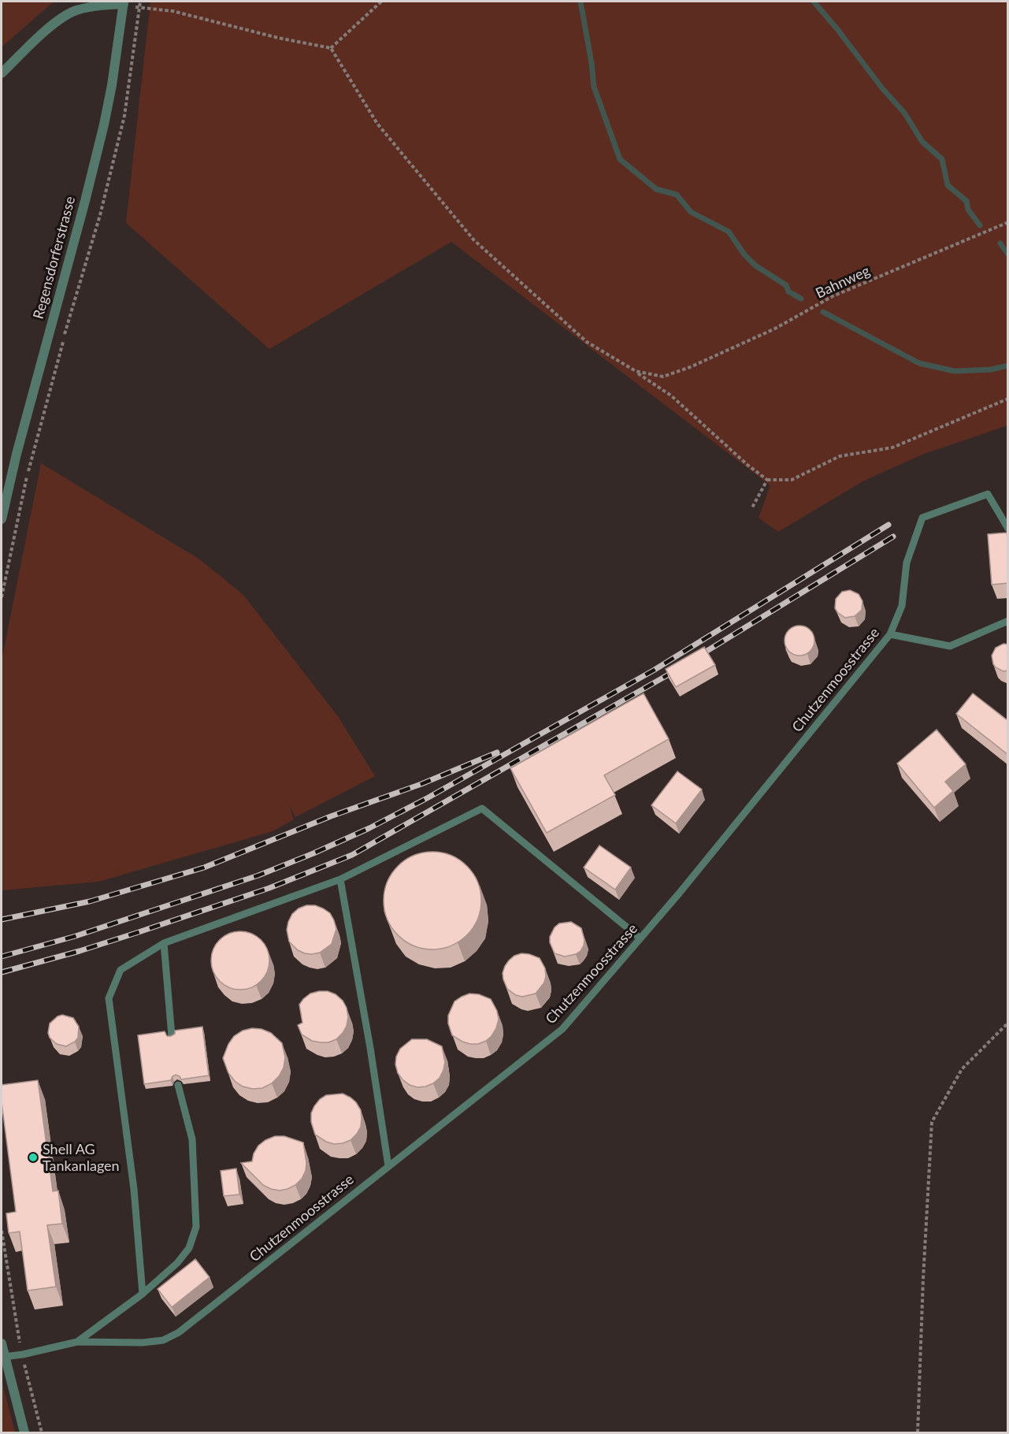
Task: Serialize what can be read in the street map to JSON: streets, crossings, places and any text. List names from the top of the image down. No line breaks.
{"streets":{"street":["Regensdorferstrasse"],"lane":["Chutzenmoosstrasse"],"path":["Bahnweg"]},"places":["Shell AG Tankanlagen"]}
